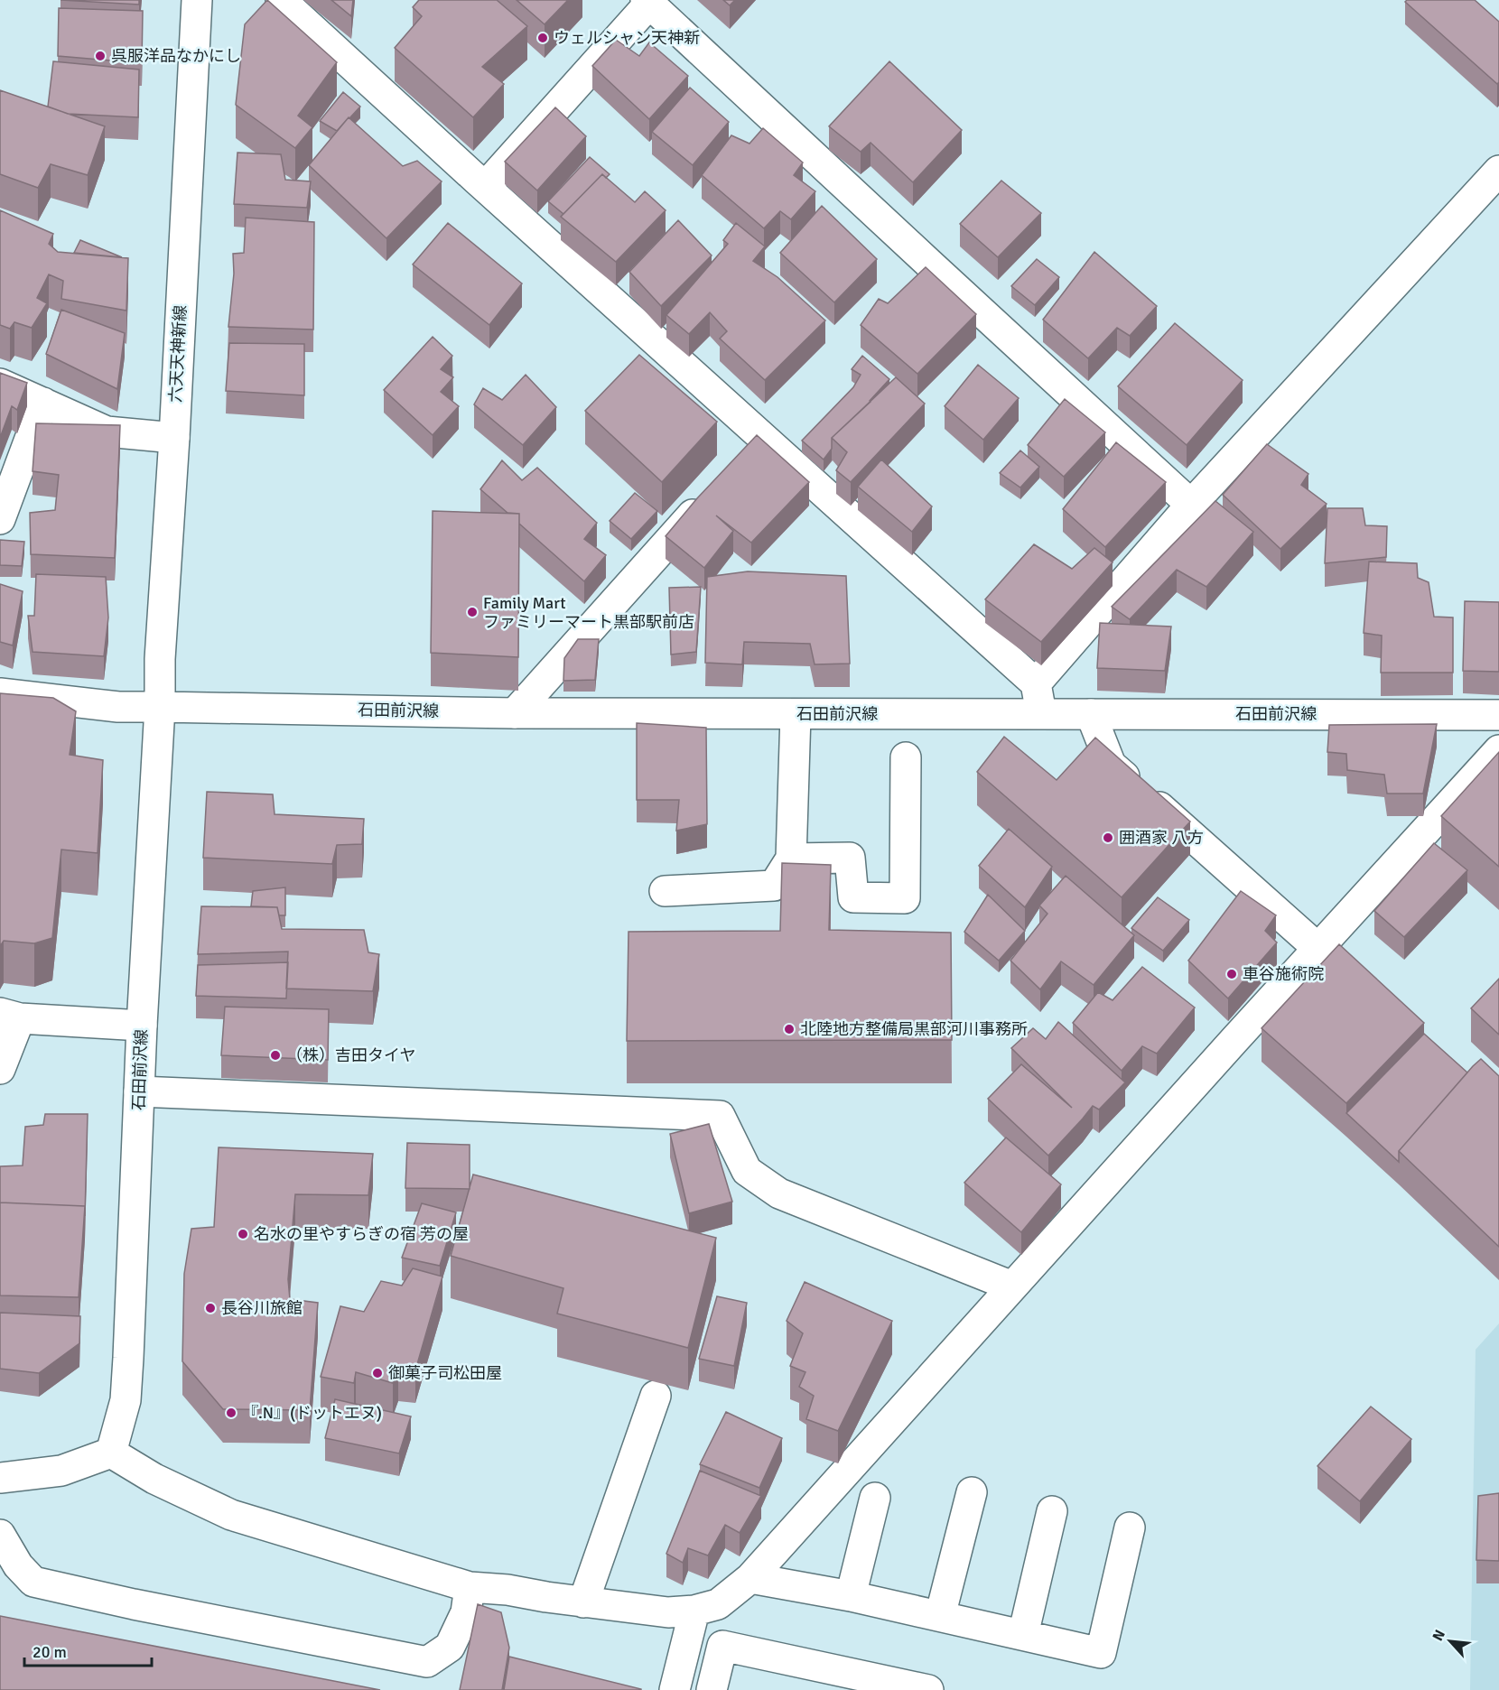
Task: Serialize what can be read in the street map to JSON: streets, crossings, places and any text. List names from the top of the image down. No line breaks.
{"streets":{"street":["六天天神新線","石田前沢線"]},"crossings":[["六天天神新線","石田前沢線"]],"places":["ウェルシャン天神新","呉服洋品なかにし","Family Mart ファミリーマート黒部駅前店","囲酒家 八方","車谷施術院","北陸地方整備局黒部河川事務所","（株）吉田タイヤ","名水の里やすらぎの宿 芳の屋","長谷川旅館","御菓子司松田屋","『.N』(ドットエヌ)"],"scale_bar":"20 m","north":"top left"}
